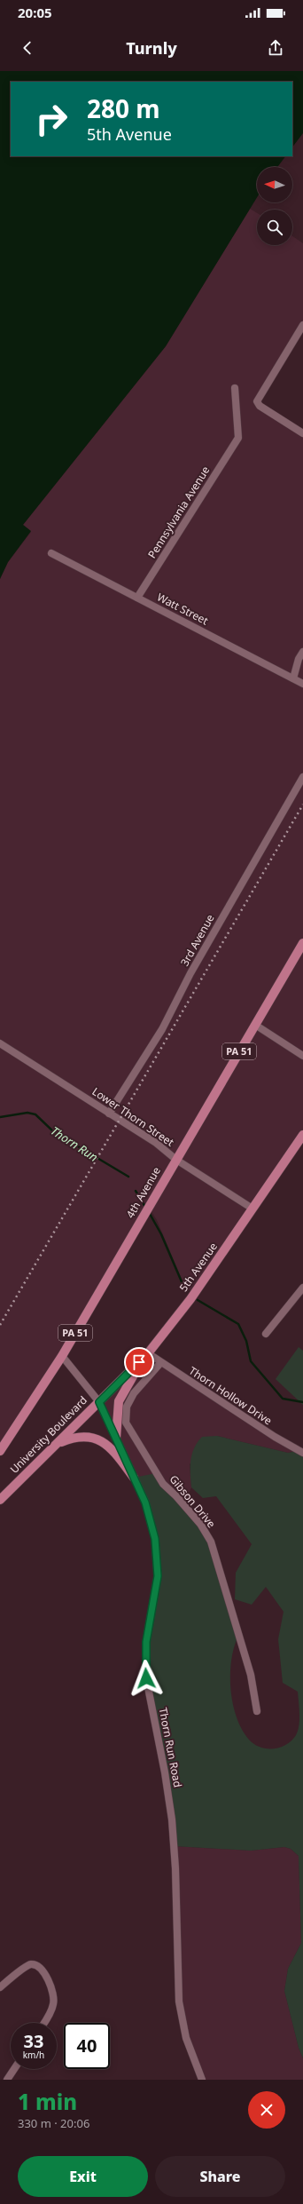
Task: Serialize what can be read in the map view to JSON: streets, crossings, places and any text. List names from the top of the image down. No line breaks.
{"streets":{"main road":["PA 51","4th Avenue","5th Avenue","University Boulevard"],"street":["Pennsylvania Avenue","Watt Street","3rd Avenue","Lower Thorn Street","Thorn Hollow Drive","Gibson Drive","Thorn Run Road"]},"crossings":[["Pennsylvania Avenue","Watt Street"],["3rd Avenue","Lower Thorn Street"],["Lower Thorn Street","4th Avenue"],["Lower Thorn Street","5th Avenue"],["4th Avenue","Thorn Run Road"],["5th Avenue","Thorn Hollow Drive"],["5th Avenue","University Boulevard"],["5th Avenue","Thorn Run Road"],["Thorn Hollow Drive","Gibson Drive"],["University Boulevard","Thorn Run Road"]],"water":["Thorn Run"],"north":"left","page":{"status":"20:05","header":"Turnly","turn":["280 m","5th Avenue"],"speed":"33 km/h","limit":"40","heading":["1 min","330 m · 20:06"],"buttons":["Exit","Share"]}}
